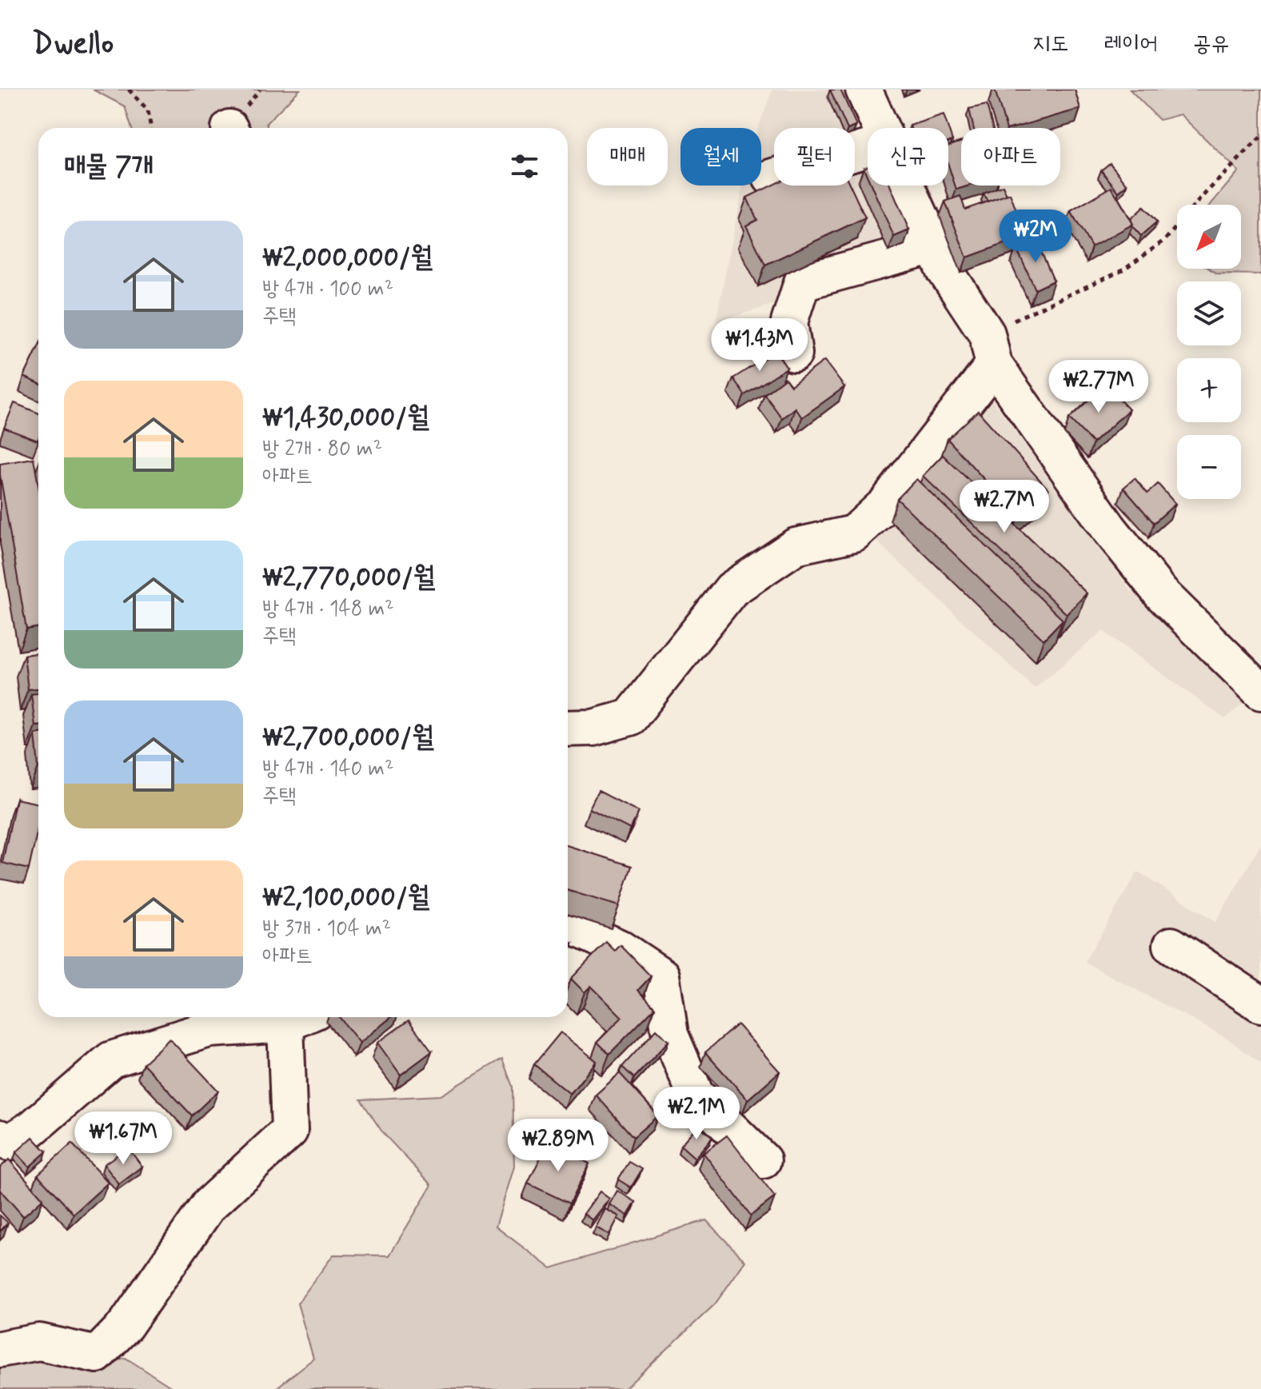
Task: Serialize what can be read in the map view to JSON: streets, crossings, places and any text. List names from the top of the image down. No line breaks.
{"north":"bottom left","page":{"header":"Dwello","nav":["지도","레이어","공유"],"chip":["매매","월세","필터","신규","아파트"],"heading":"매물 7개","map_buttons":["+","−"],"list":[{"name":"₩2,000,000/월","note":"방 4개 · 100 m² · 주택"},{"name":"₩1,430,000/월","note":"방 2개 · 80 m² · 아파트"},{"name":"₩2,770,000/월","note":"방 4개 · 148 m² · 주택"},{"name":"₩2,700,000/월","note":"방 4개 · 140 m² · 주택"},{"name":"₩2,100,000/월","note":"방 3개 · 104 m² · 아파트"}],"price":["₩2M","₩1.43M","₩2.77M","₩2.7M","₩2.1M","₩1.67M","₩2.89M"]}}
